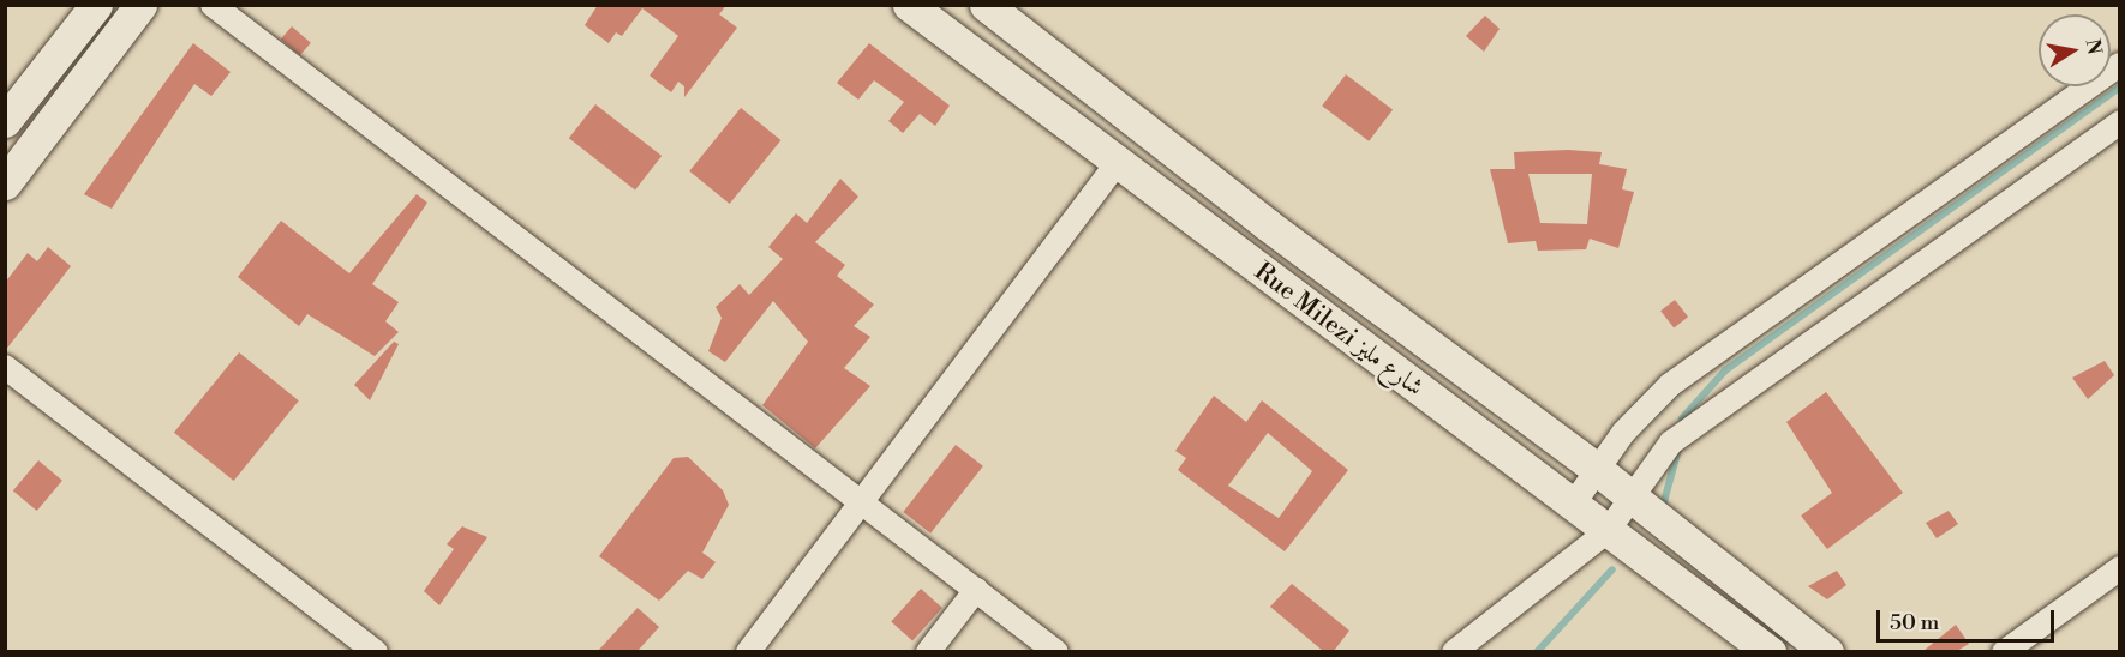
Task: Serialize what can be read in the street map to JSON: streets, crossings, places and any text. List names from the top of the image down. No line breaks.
{"streets":{"street":["Rue Milezi شارع مليز"]},"scale_bar":"50 m","north":"right"}
